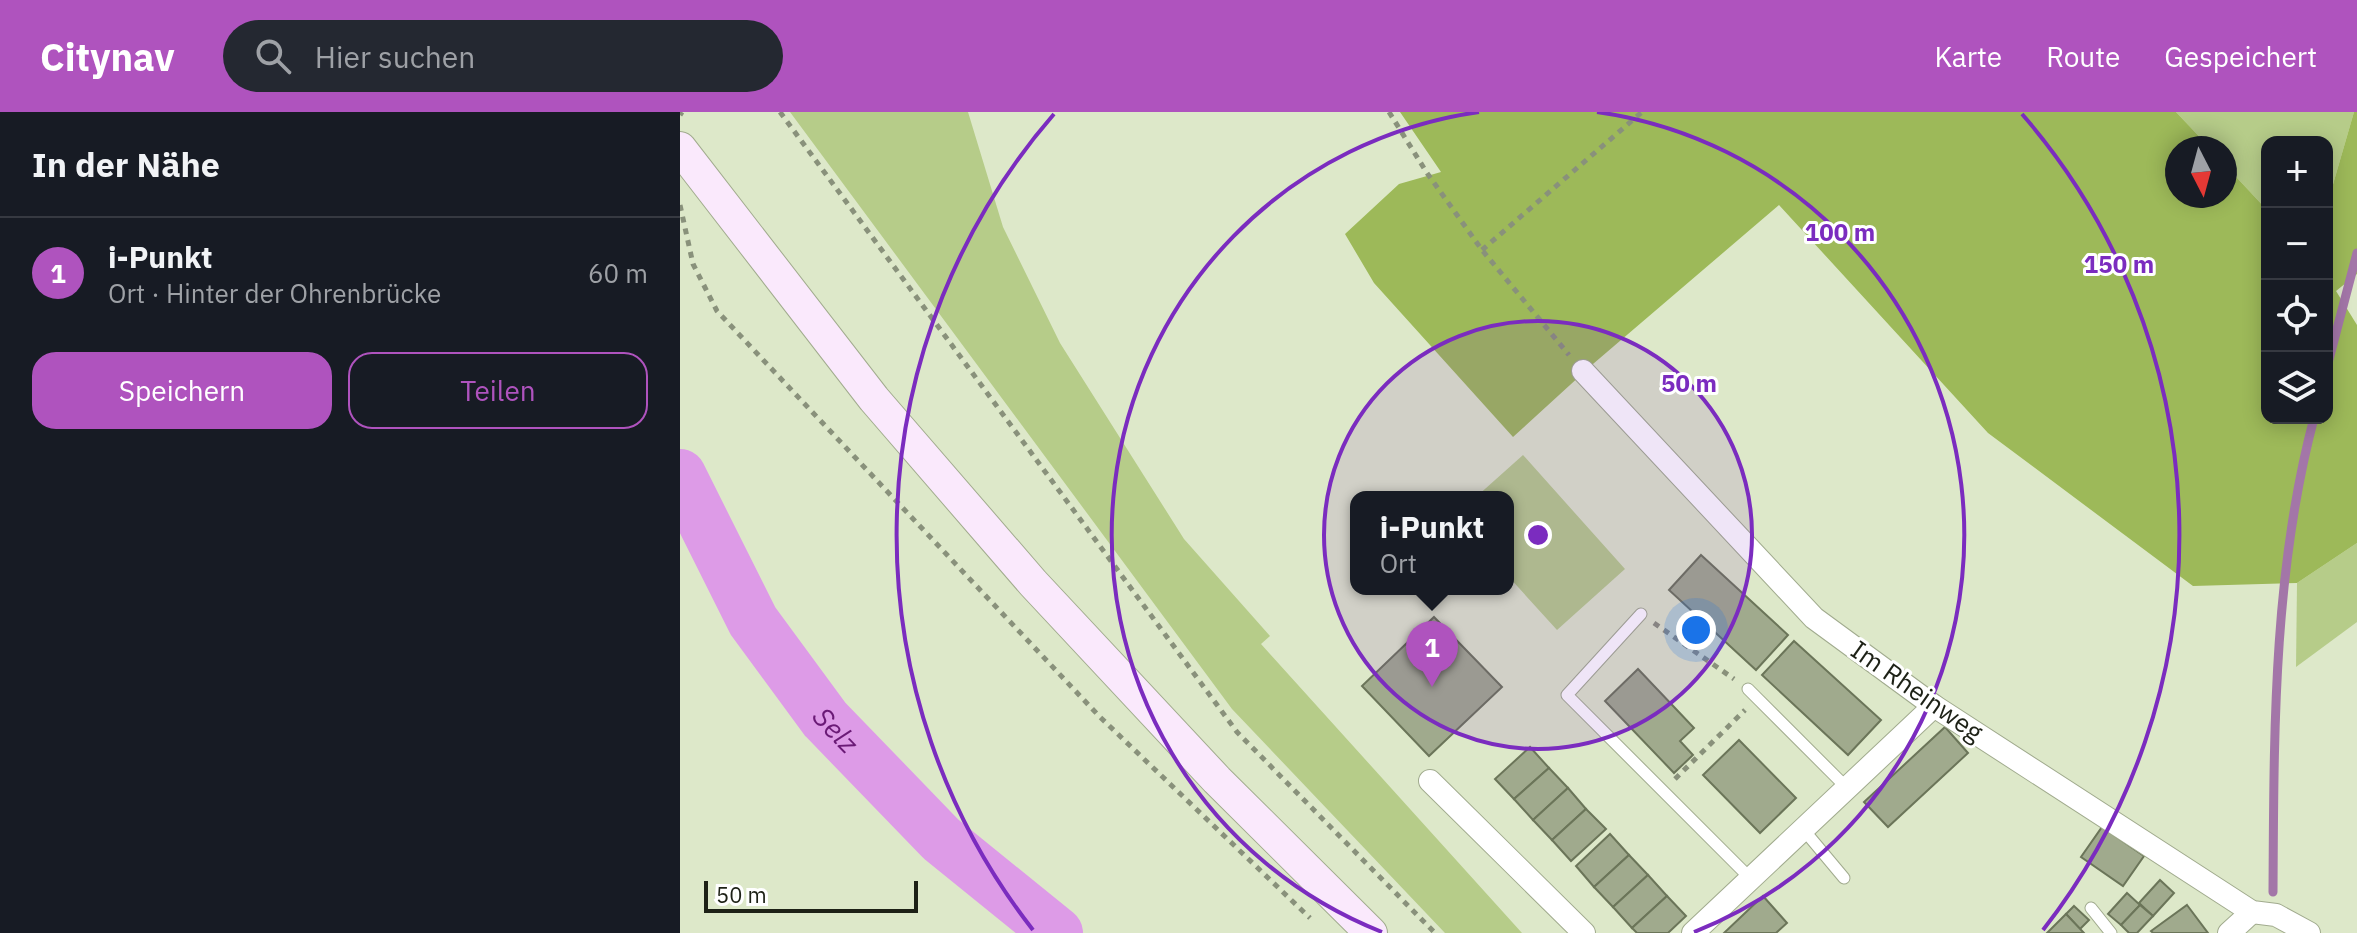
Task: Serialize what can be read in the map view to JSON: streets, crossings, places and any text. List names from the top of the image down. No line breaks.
{"streets":{"street":["Im Rheinweg"]},"water":["Selz"],"scale_bar":"50 m","north":"bottom","page":{"header":"Citynav","search":"Hier suchen","nav":["Karte","Route","Gespeichert"],"heading":"In der Nähe","map_buttons":["+","−"],"list":[{"mark":"1","name":"i-Punkt","note":"Ort · Hinter der Ohrenbrücke","value":"60 m"}],"buttons":["Speichern","Teilen"],"popup":["i-Punkt","Ort"],"pins":"1","scale":"50 m"},"rings":["100 m","150 m","50 m"]}
